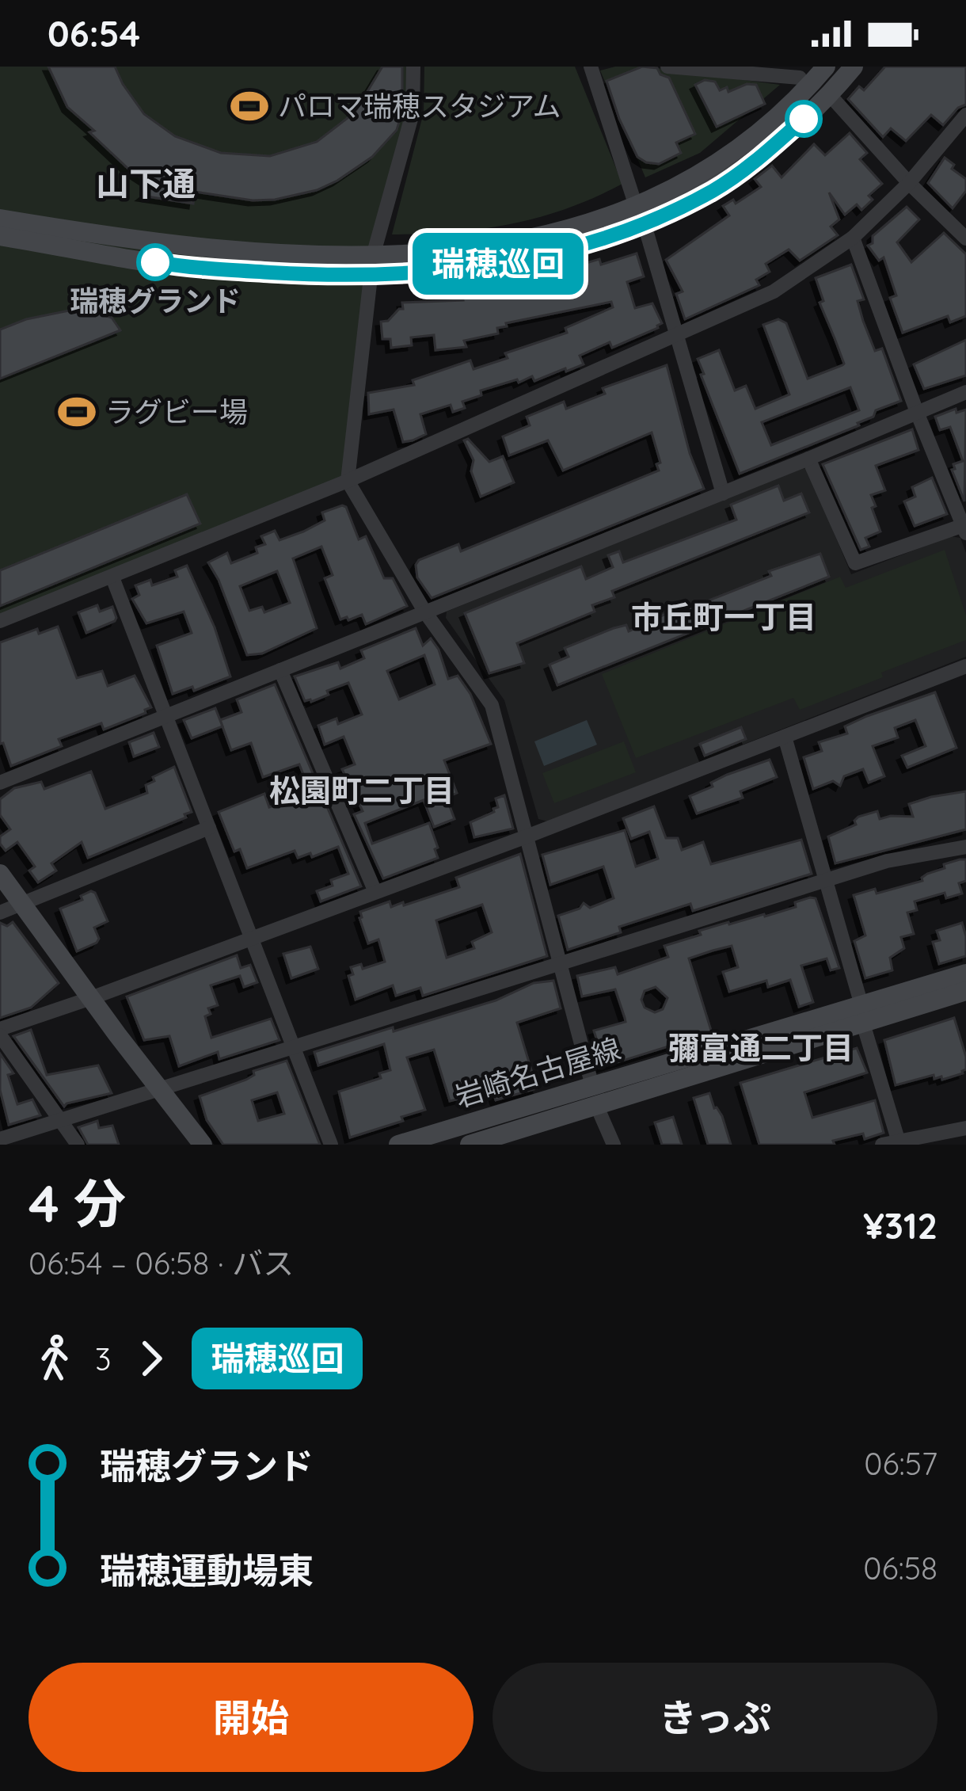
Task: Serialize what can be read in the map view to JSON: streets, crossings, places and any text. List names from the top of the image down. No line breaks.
{"streets":{"street":["岩崎名古屋線"]},"districts":["山下通","市丘町一丁目","松園町二丁目","彌富通二丁目"],"places":{"sports":["パロマ瑞穂スタジアム","ラグビー場"],"other":["瑞穂グランド"]},"lines":["bus line 瑞穂巡回"],"page":{"status":"06:54","on_map":"瑞穂巡回","heading":["4 分","06:54 – 06:58 · バス","¥312"],"legs":["3","瑞穂巡回"],"list":[{"name":"瑞穂グランド","value":"06:57"},{"name":"瑞穂運動場東","value":"06:58"}],"buttons":["開始","きっぷ"]}}
